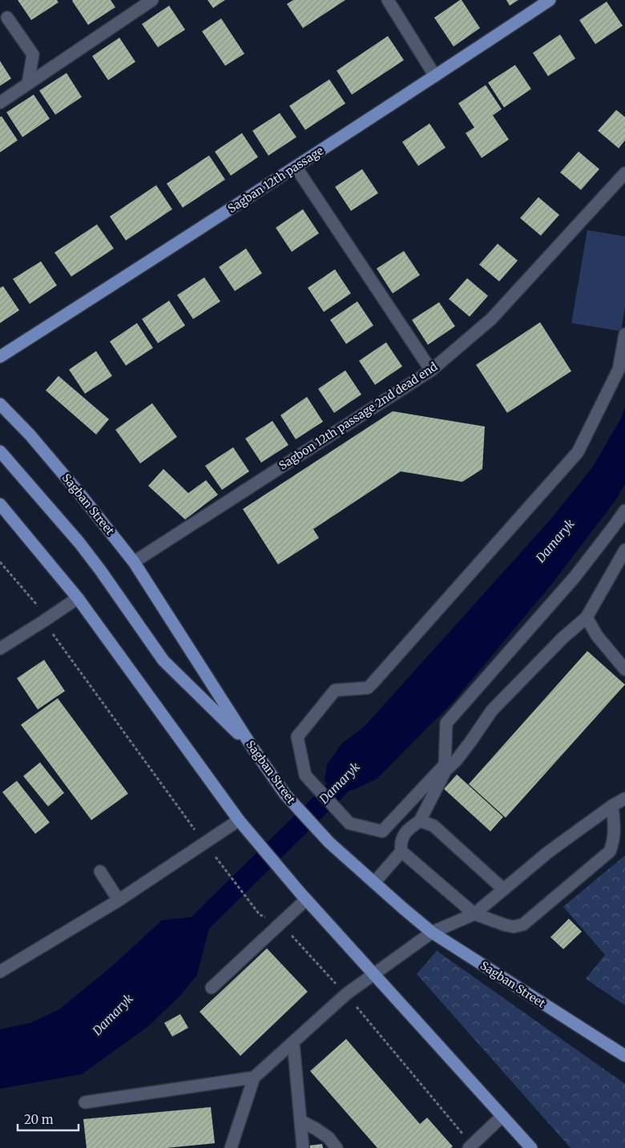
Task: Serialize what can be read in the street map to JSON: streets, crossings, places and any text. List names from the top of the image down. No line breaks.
{"streets":{"main road":["Sagban 12th passage","Sagban Street"],"street":["Sagbon 12th passage 2nd dead end"]},"crossings":[["Sagbon 12th passage 2nd dead end","Sagban Street"]],"water":["Damaryk"],"scale_bar":"20 m"}
